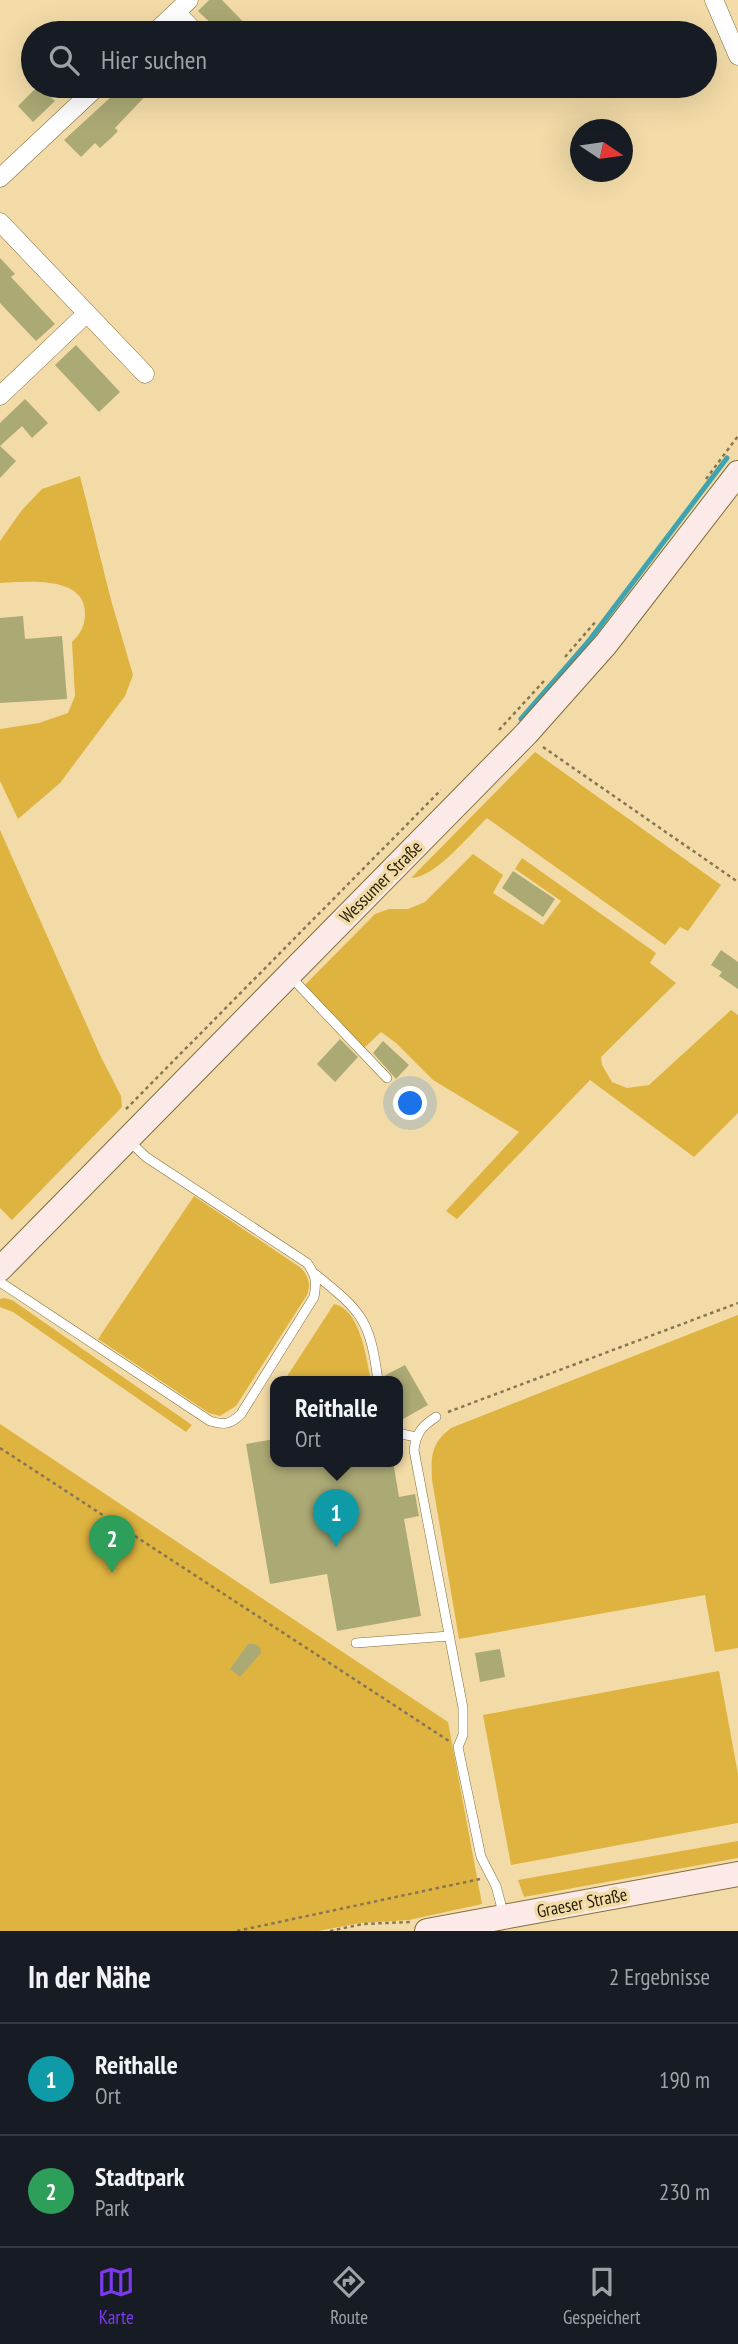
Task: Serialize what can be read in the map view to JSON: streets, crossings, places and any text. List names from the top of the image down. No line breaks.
{"streets":{"main road":["Wessumer Straße","Graeser Straße"]},"north":"right","page":{"search":"Hier suchen","popup":["Reithalle","Ort"],"pins":["1","2"],"heading":["In der Nähe","2 Ergebnisse"],"list":[{"mark":"1","name":"Reithalle","note":"Ort","value":"190 m"},{"mark":"2","name":"Stadtpark","note":"Park","value":"230 m"}],"nav":["Karte","Route","Gespeichert"]}}
